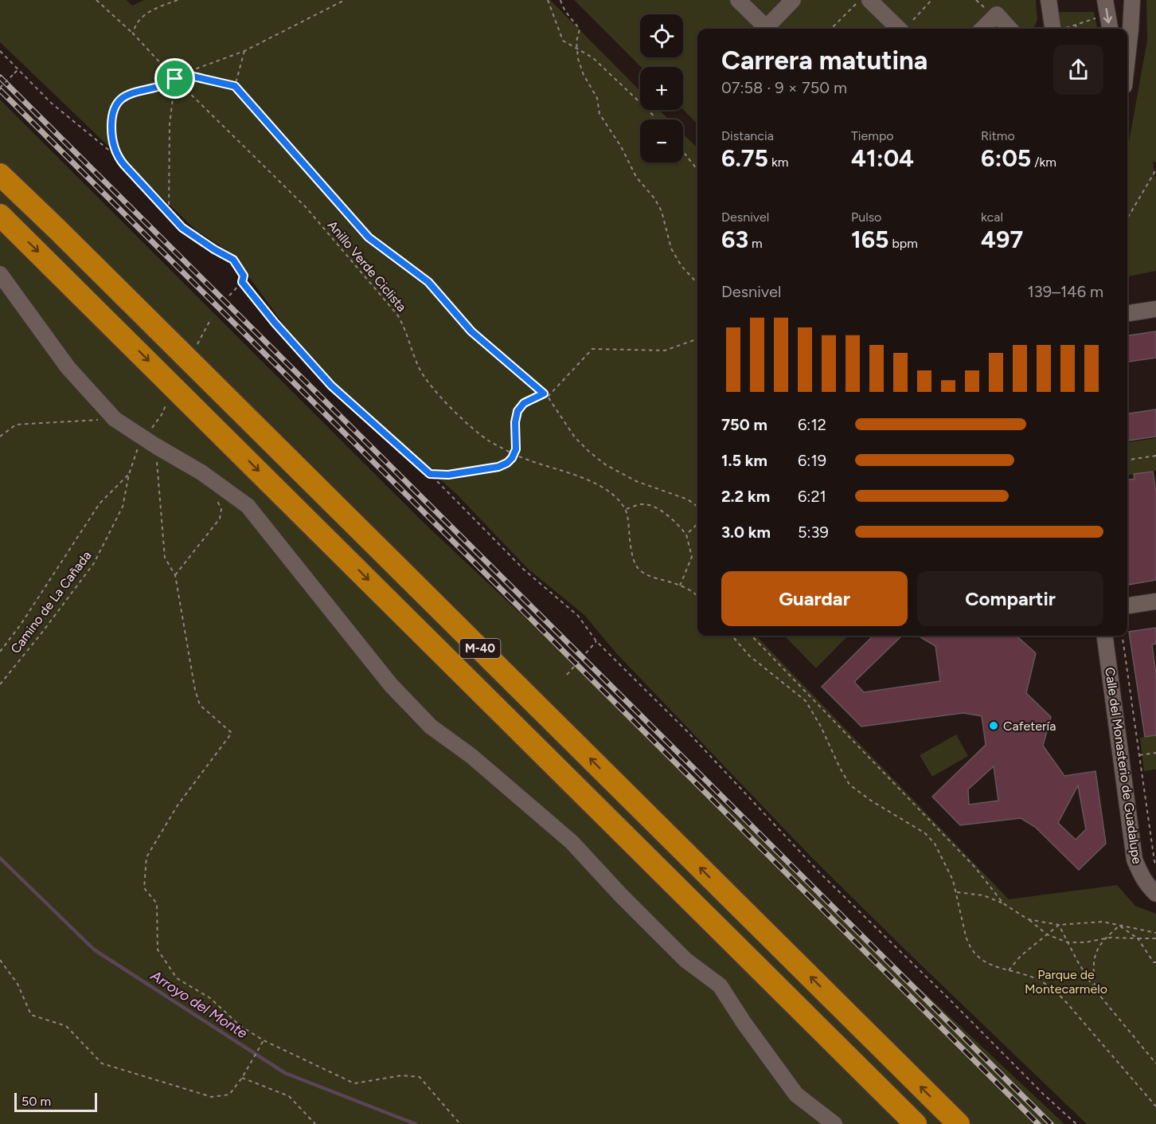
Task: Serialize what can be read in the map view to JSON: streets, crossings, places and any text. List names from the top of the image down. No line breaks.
{"streets":{"highway":["M-40"],"street":["Calle del Monasterio de Guadalupe"],"path":["Anillo Verde Ciclista","Camino de La Cañada"]},"water":["Arroyo del Monte"],"parks":["Parque de Montecarmelo"],"places":["Cafetería"],"scale_bar":"50 m","page":{"map_buttons":["+","−"],"heading":["Carrera matutina","07:58 · 9 × 750 m"],"stats":[["Distancia","6.75 km"],["Tiempo","41:04"],["Ritmo","6:05 /km"],["Desnivel","63 m"],["Pulso","165 bpm"],["kcal","497"]],"chart":["Desnivel","139–146 m"],"list":[{"name":"750 m","note":"6:12"},{"name":"1.5 km","note":"6:19"},{"name":"2.2 km","note":"6:21"},{"name":"3.0 km","note":"5:39"}],"buttons":["Guardar","Compartir"],"scale":"50 m"}}
